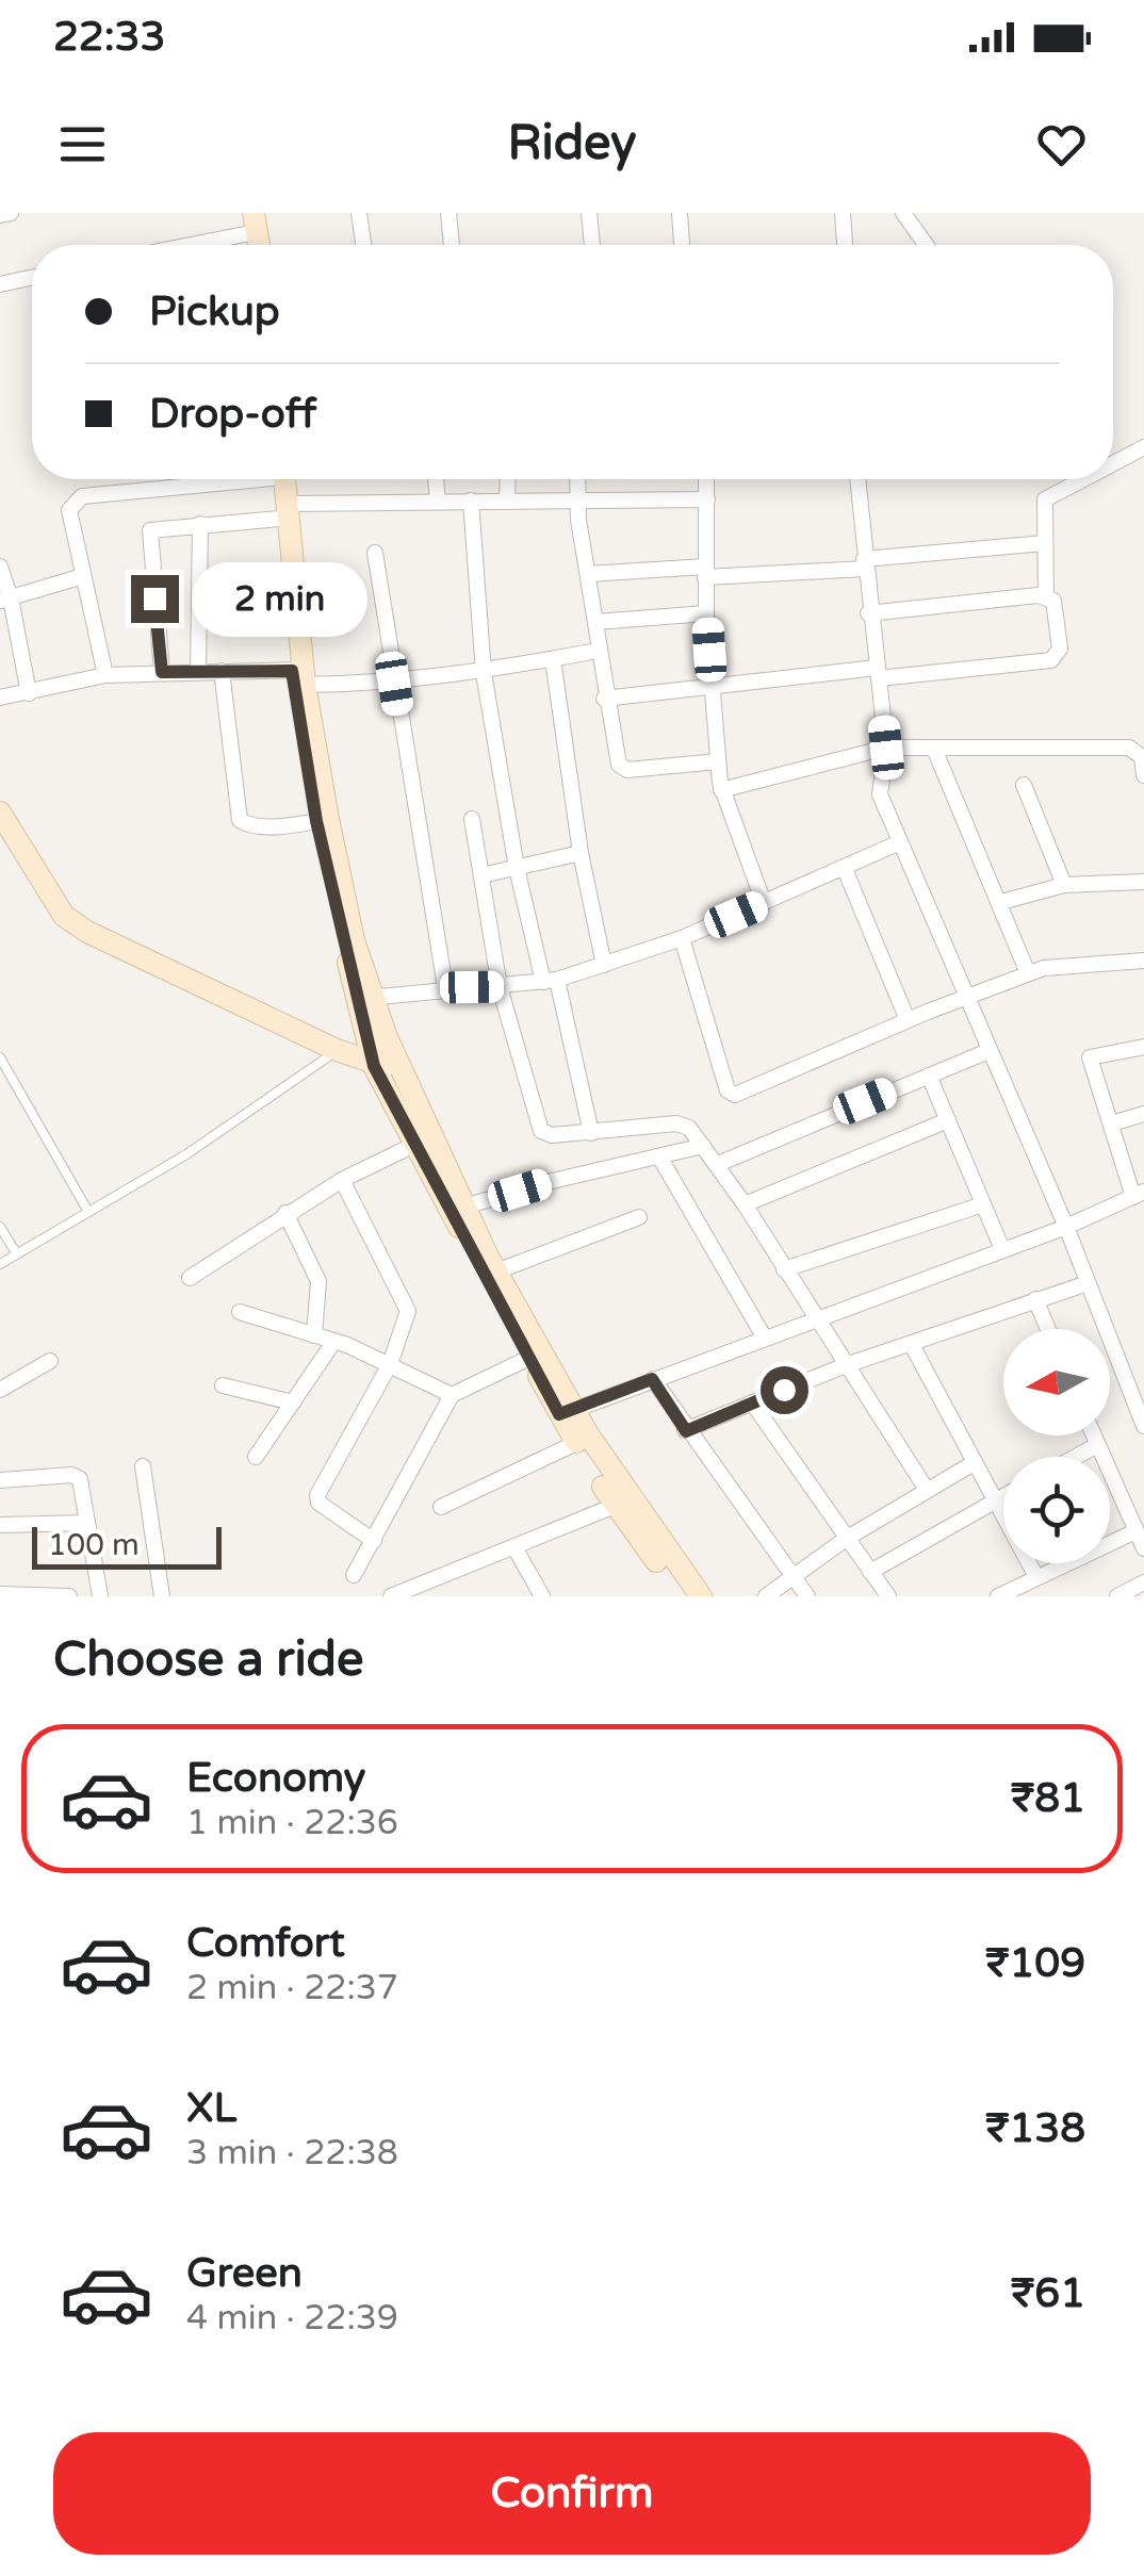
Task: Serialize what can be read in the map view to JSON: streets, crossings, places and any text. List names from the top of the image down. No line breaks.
{"scale_bar":"100 m","north":"left","page":{"status":"22:33","header":"Ridey","banner":["Pickup","Drop-off"],"bubble":"2 min","scale":"100 m","heading":"Choose a ride","list":[{"name":"Economy","note":"1 min · 22:36","value":"₹81"},{"name":"Comfort","note":"2 min · 22:37","value":"₹109"},{"name":"XL","note":"3 min · 22:38","value":"₹138"},{"name":"Green","note":"4 min · 22:39","value":"₹61"}],"buttons":"Confirm"}}
